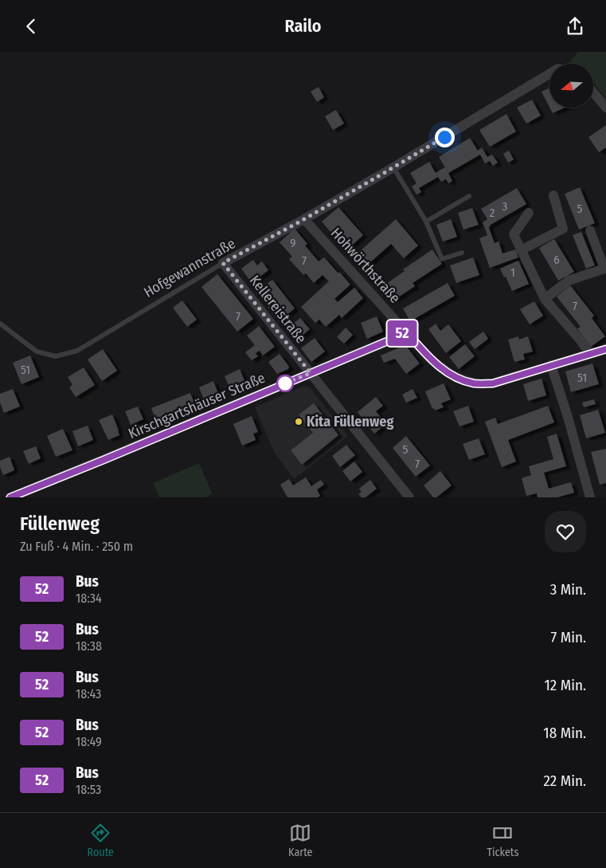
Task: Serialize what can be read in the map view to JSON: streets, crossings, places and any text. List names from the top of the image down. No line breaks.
{"streets":{"street":["Hohwörthstraße","Hofgewannstraße","Kellereistraße","Kirschgartshäuser Straße"]},"crossings":[["Hohwörthstraße","Hofgewannstraße"],["Hohwörthstraße","Kirschgartshäuser Straße"],["Hofgewannstraße","Kellereistraße"],["Kellereistraße","Kirschgartshäuser Straße"]],"places":["Kita Füllenweg"],"lines":["bus line 52"],"house_numbers":["3","5","2","9","6","7","1","7","7","51","51","5","7"],"north":"left","page":{"header":"Railo","on_map":"52","heading":["Füllenweg","Zu Fuß · 4 Min. · 250 m"],"list":[{"mark":"52","name":"Bus","note":"18:34","value":"3 Min."},{"mark":"52","name":"Bus","note":"18:38","value":"7 Min."},{"mark":"52","name":"Bus","note":"18:43","value":"12 Min."},{"mark":"52","name":"Bus","note":"18:49","value":"18 Min."},{"mark":"52","name":"Bus","note":"18:53","value":"22 Min."}],"tabs":["Route","Karte","Tickets"]}}
